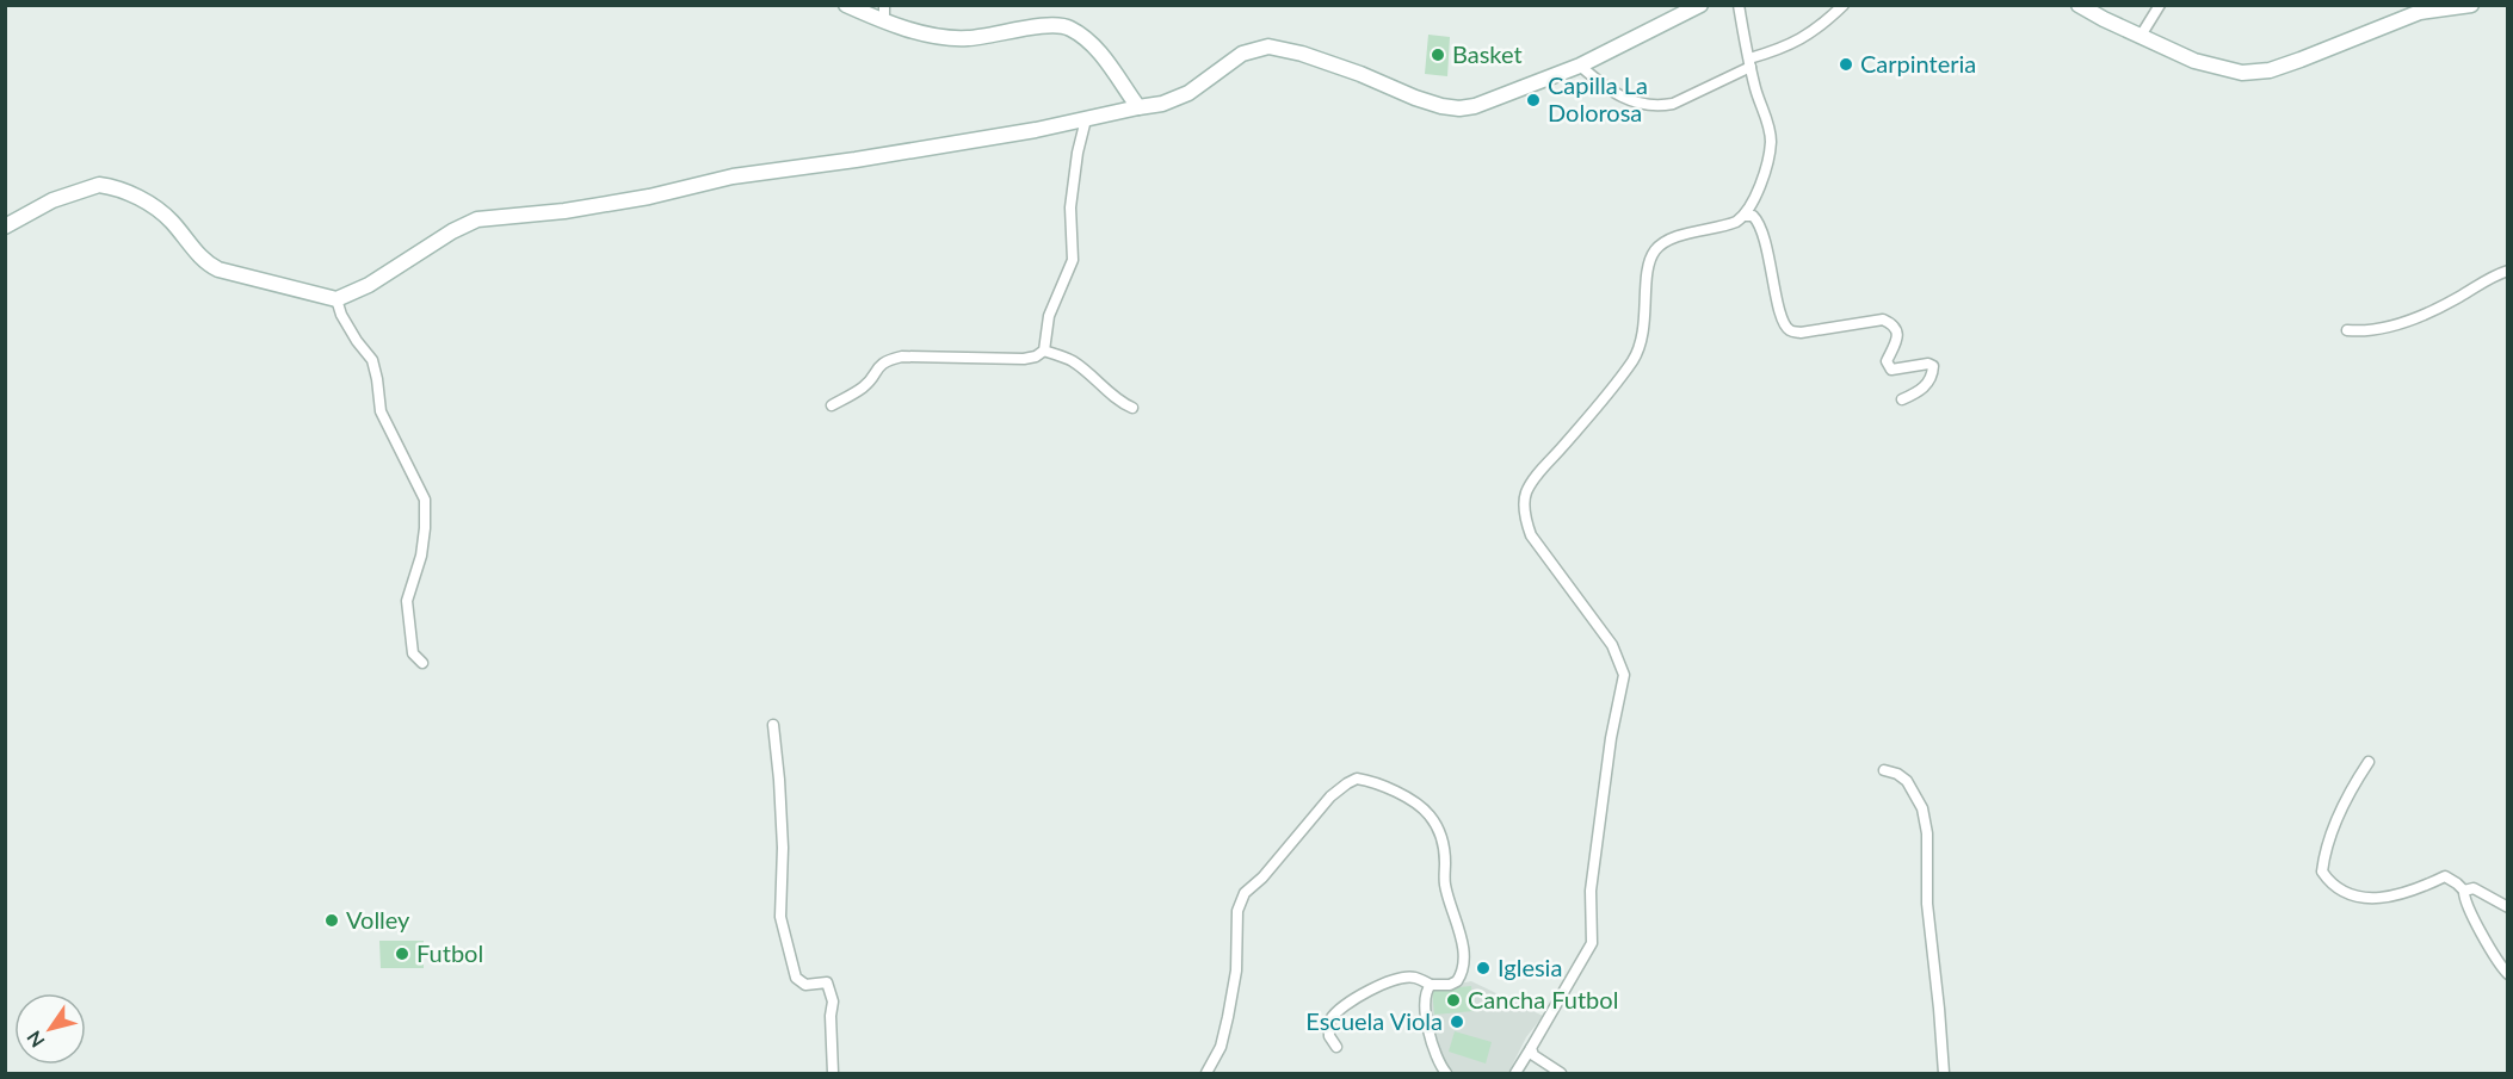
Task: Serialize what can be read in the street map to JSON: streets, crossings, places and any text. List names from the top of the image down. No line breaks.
{"places":["Basket","Carpinteria","Capilla La Dolorosa","Volley","Futbol","Iglesia","Cancha Futbol","Escuela Viola"],"north":"bottom left"}
